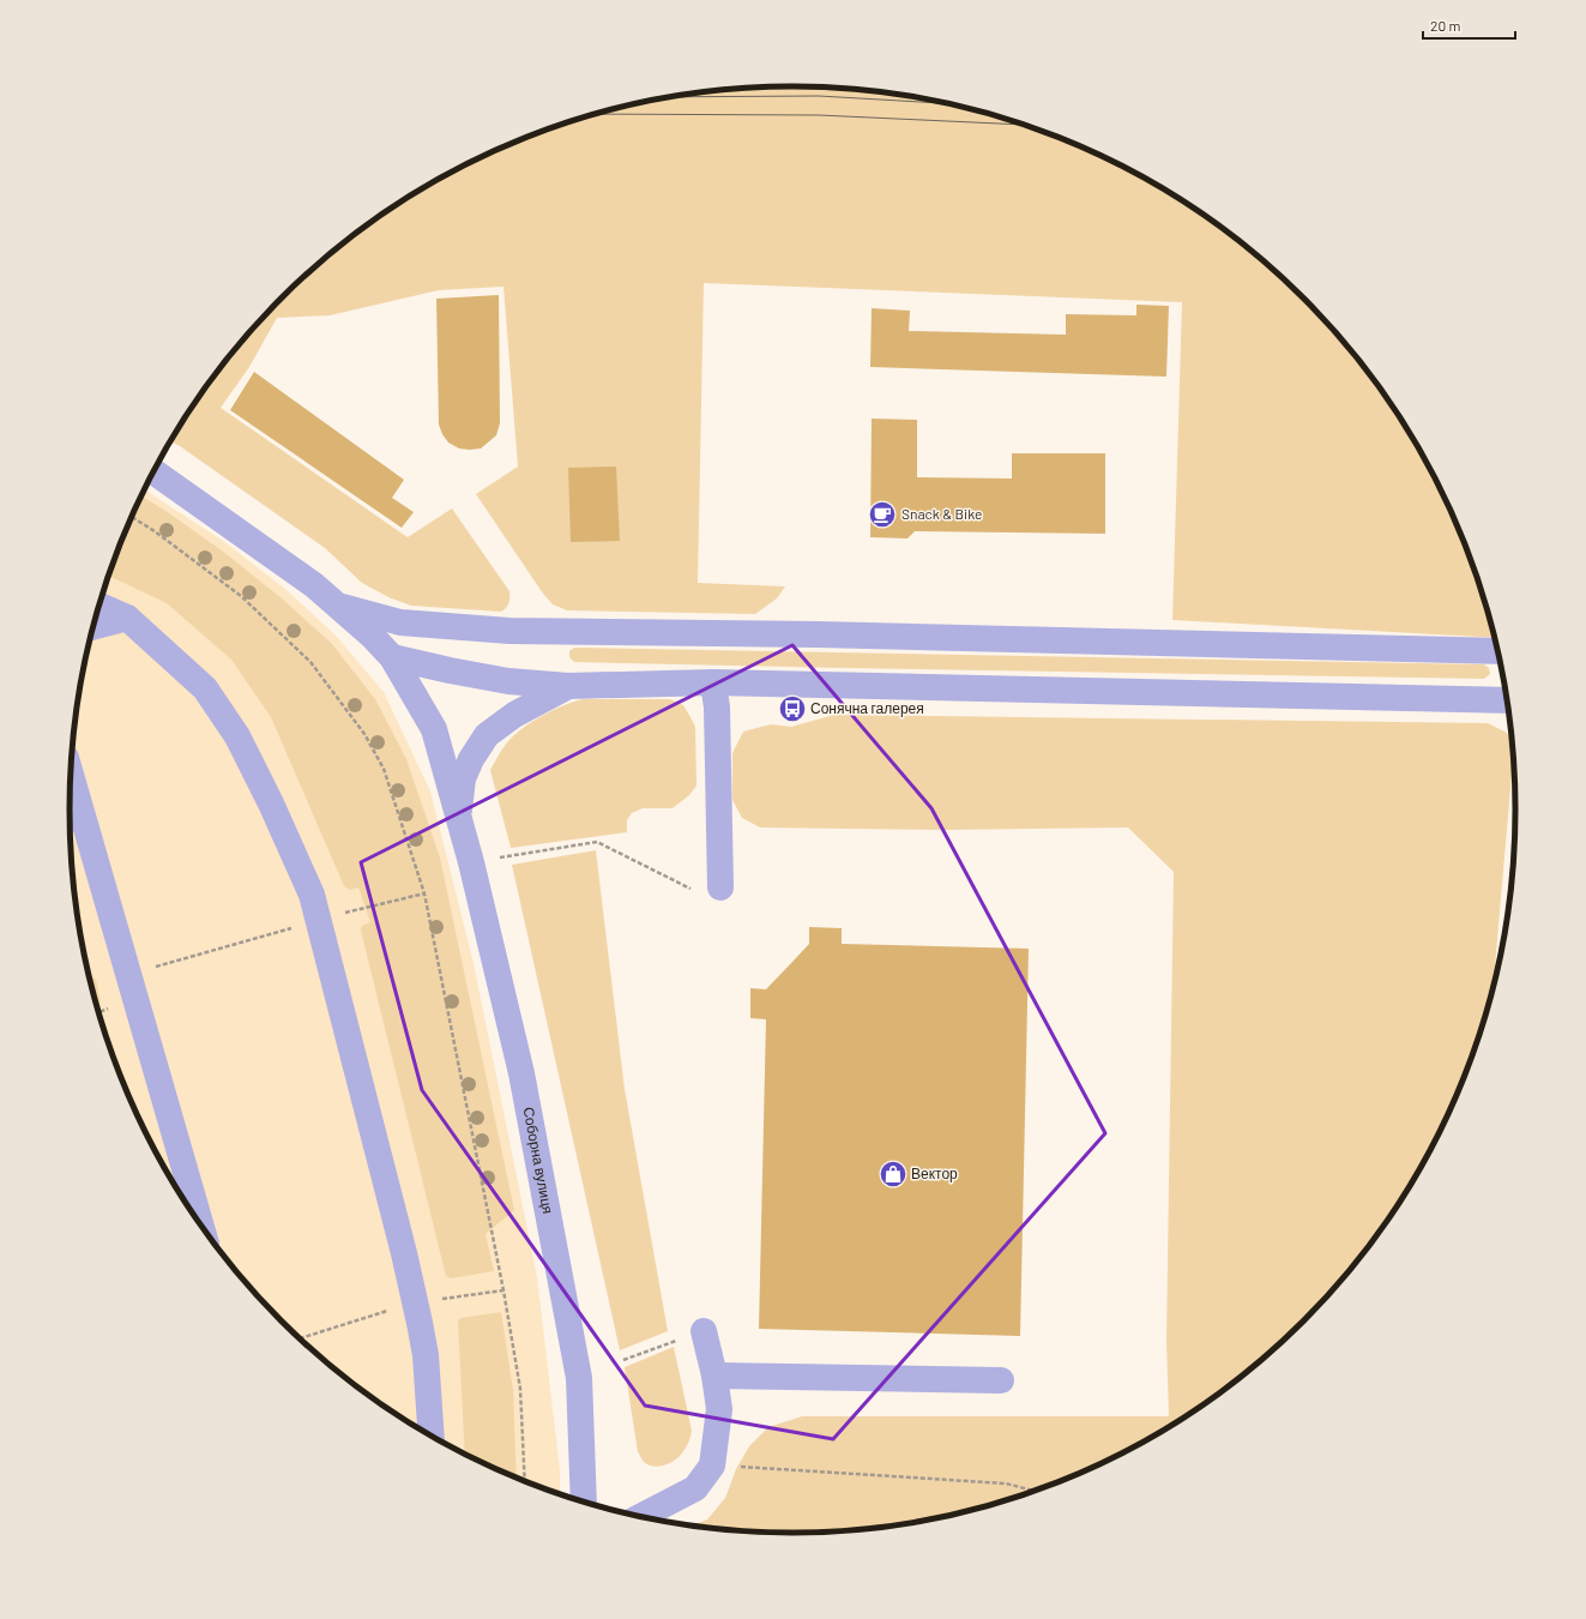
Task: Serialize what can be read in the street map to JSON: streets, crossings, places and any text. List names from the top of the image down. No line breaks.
{"streets":{"street":["Соборна вулиця"]},"places":{"cafe":["Snack & Bike"],"bus stop":["Сонячна галерея"],"shop":["Вектор"]},"scale_bar":"20 m"}
